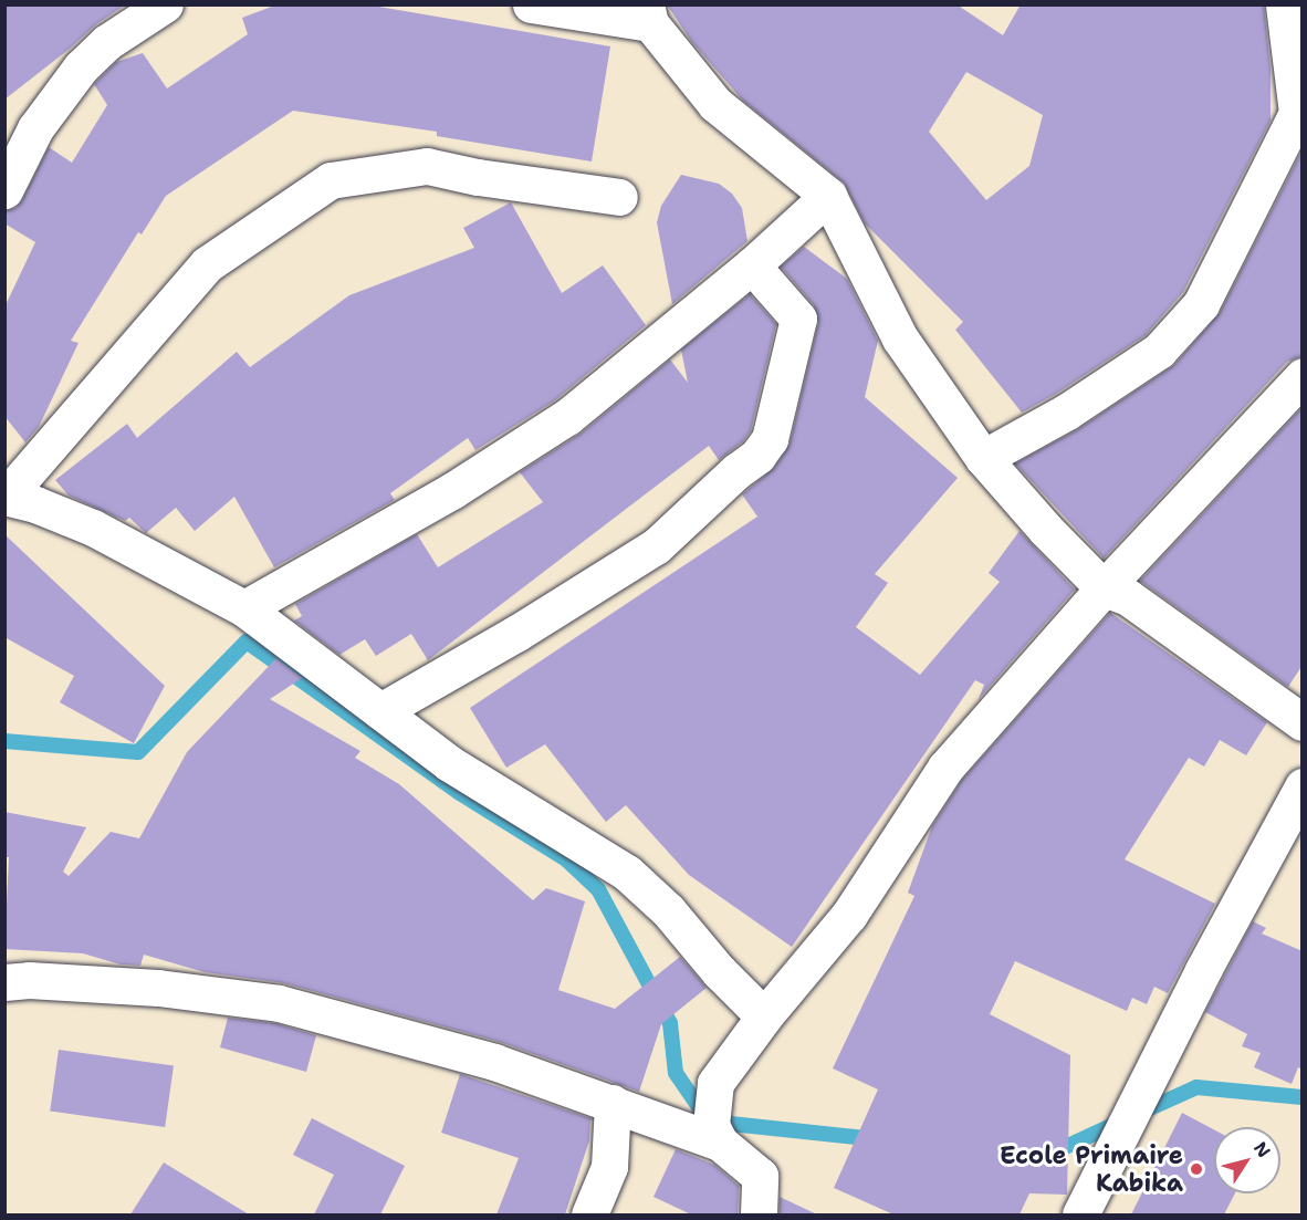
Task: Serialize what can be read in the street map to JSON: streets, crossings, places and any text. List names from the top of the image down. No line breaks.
{"places":["Ecole Primaire Kabika"],"north":"top right"}
